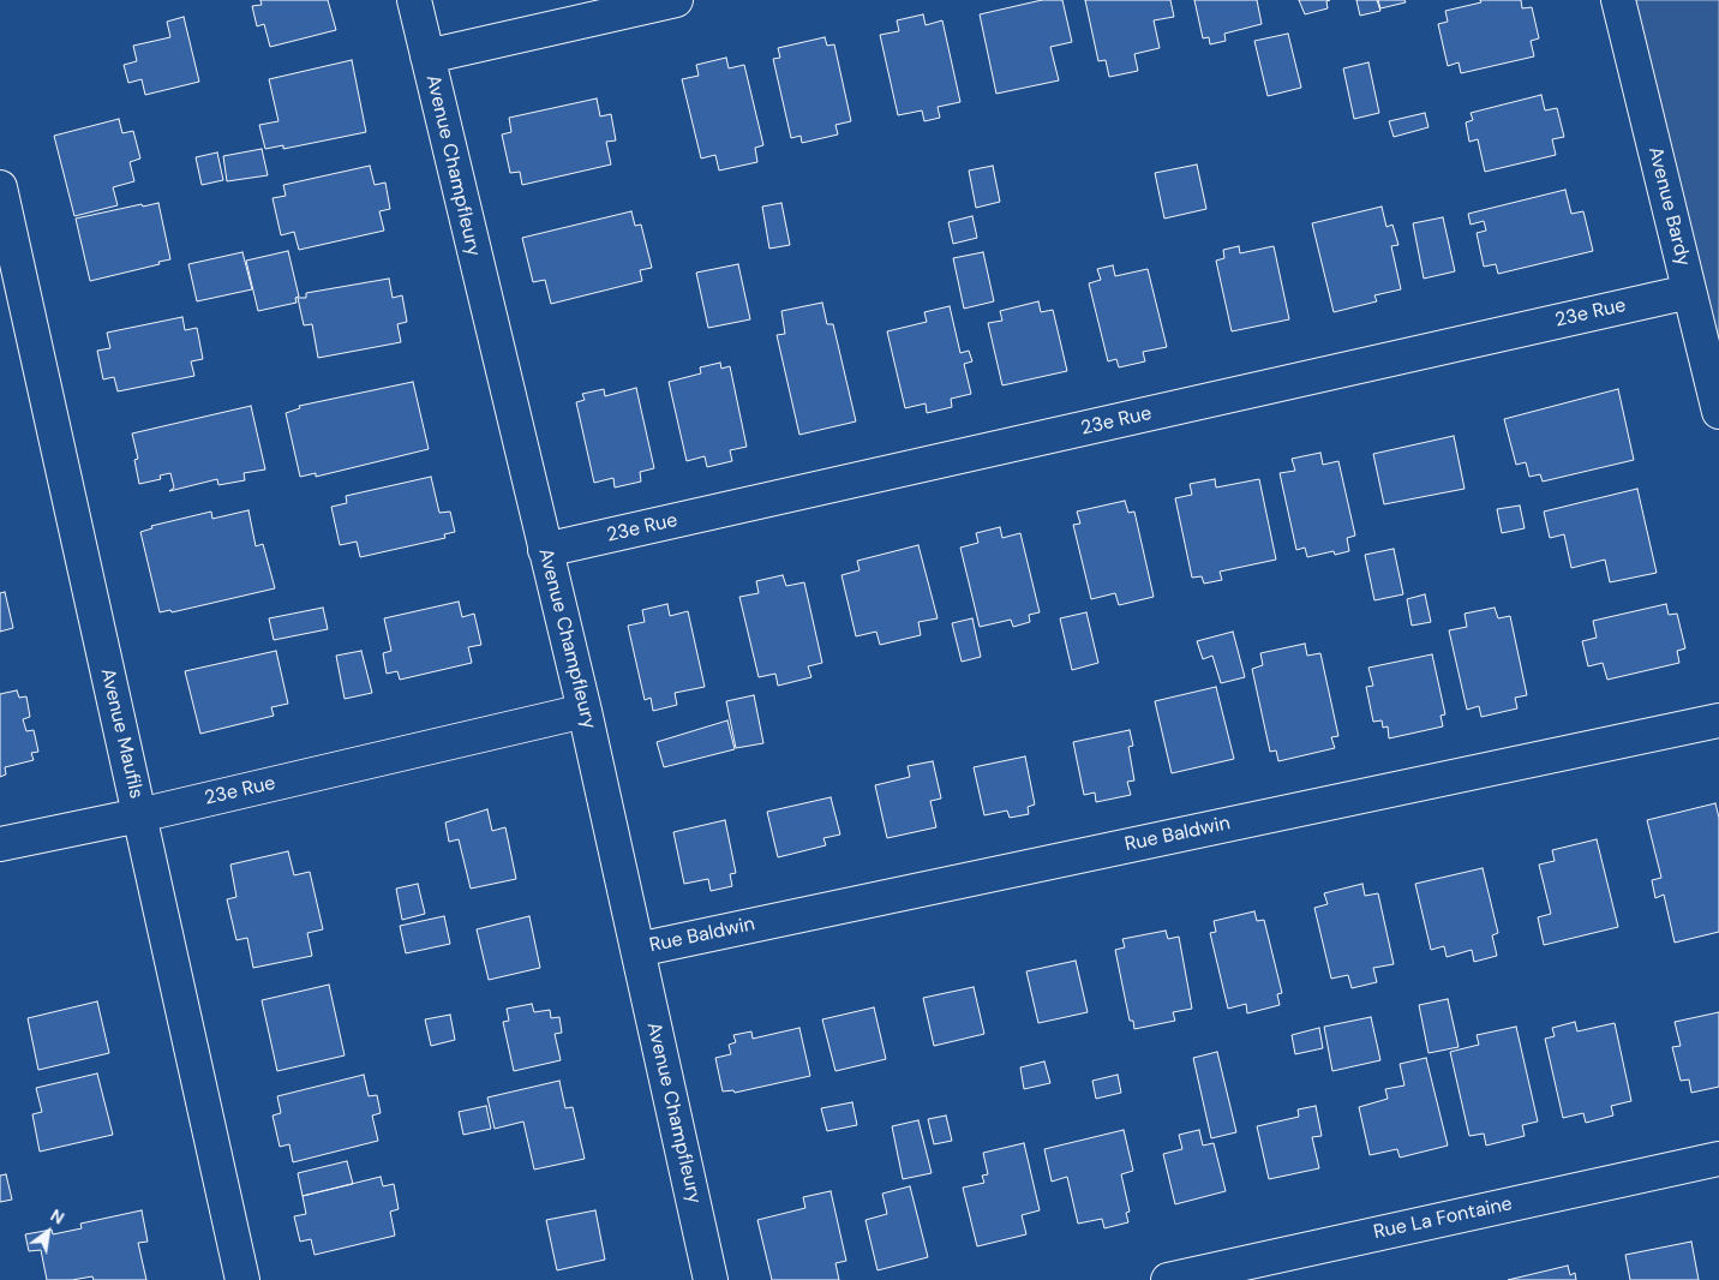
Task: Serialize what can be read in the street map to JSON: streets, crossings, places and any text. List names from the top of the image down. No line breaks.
{"streets":{"street":["Avenue Champfleury","Avenue Bardy","23e Rue","Avenue Maufils","Rue Baldwin","Rue La Fontaine"]},"crossings":[["Avenue Champfleury","23e Rue"],["Avenue Champfleury","Rue Baldwin"],["Avenue Bardy","23e Rue"],["23e Rue","Avenue Maufils"]],"north":"top right"}
